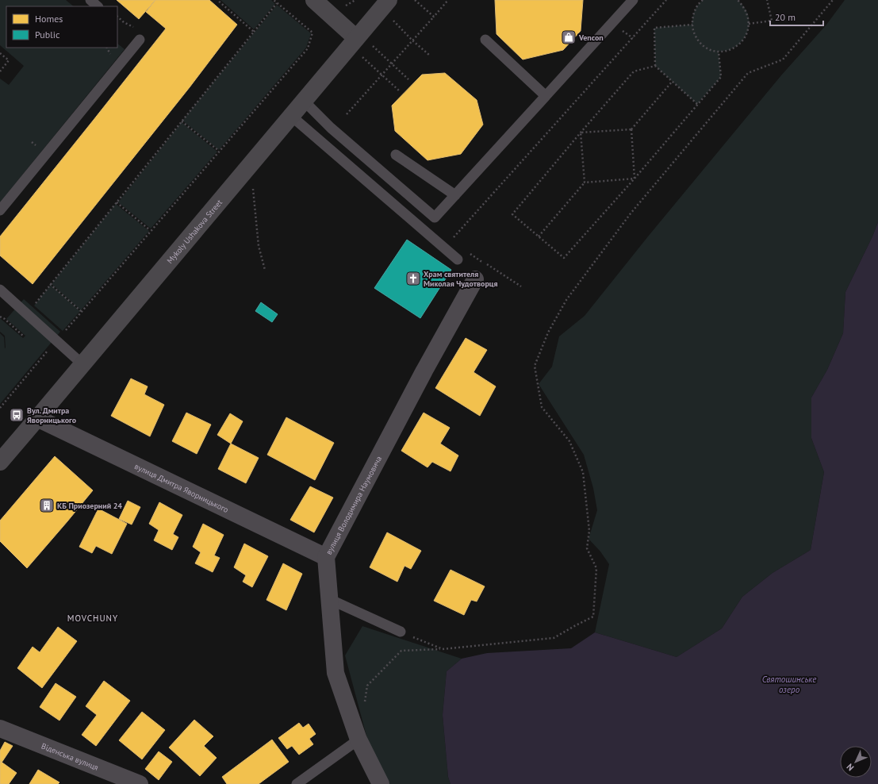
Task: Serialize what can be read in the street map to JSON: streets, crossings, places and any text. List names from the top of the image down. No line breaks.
{"streets":{"street":["Mykoly Ushakova Street","вулиця Дмитра Яворницького","вулиця Володимира Наумовича","Віденська вулиця"]},"crossings":[["Mykoly Ushakova Street","вулиця Дмитра Яворницького"],["вулиця Дмитра Яворницького","вулиця Володимира Наумовича"]],"districts":["MOVCHUNY"],"water":["Святошинське озеро"],"places":{"shop":["Vencon"],"church":["Храм святителя Миколая Чудотворця"],"bus stop":["Вул. Дмитра Яворницького"],"building":["КБ Приозерний 24"]},"legend":["Homes","Public"],"scale_bar":"20 m","north":"bottom left"}
